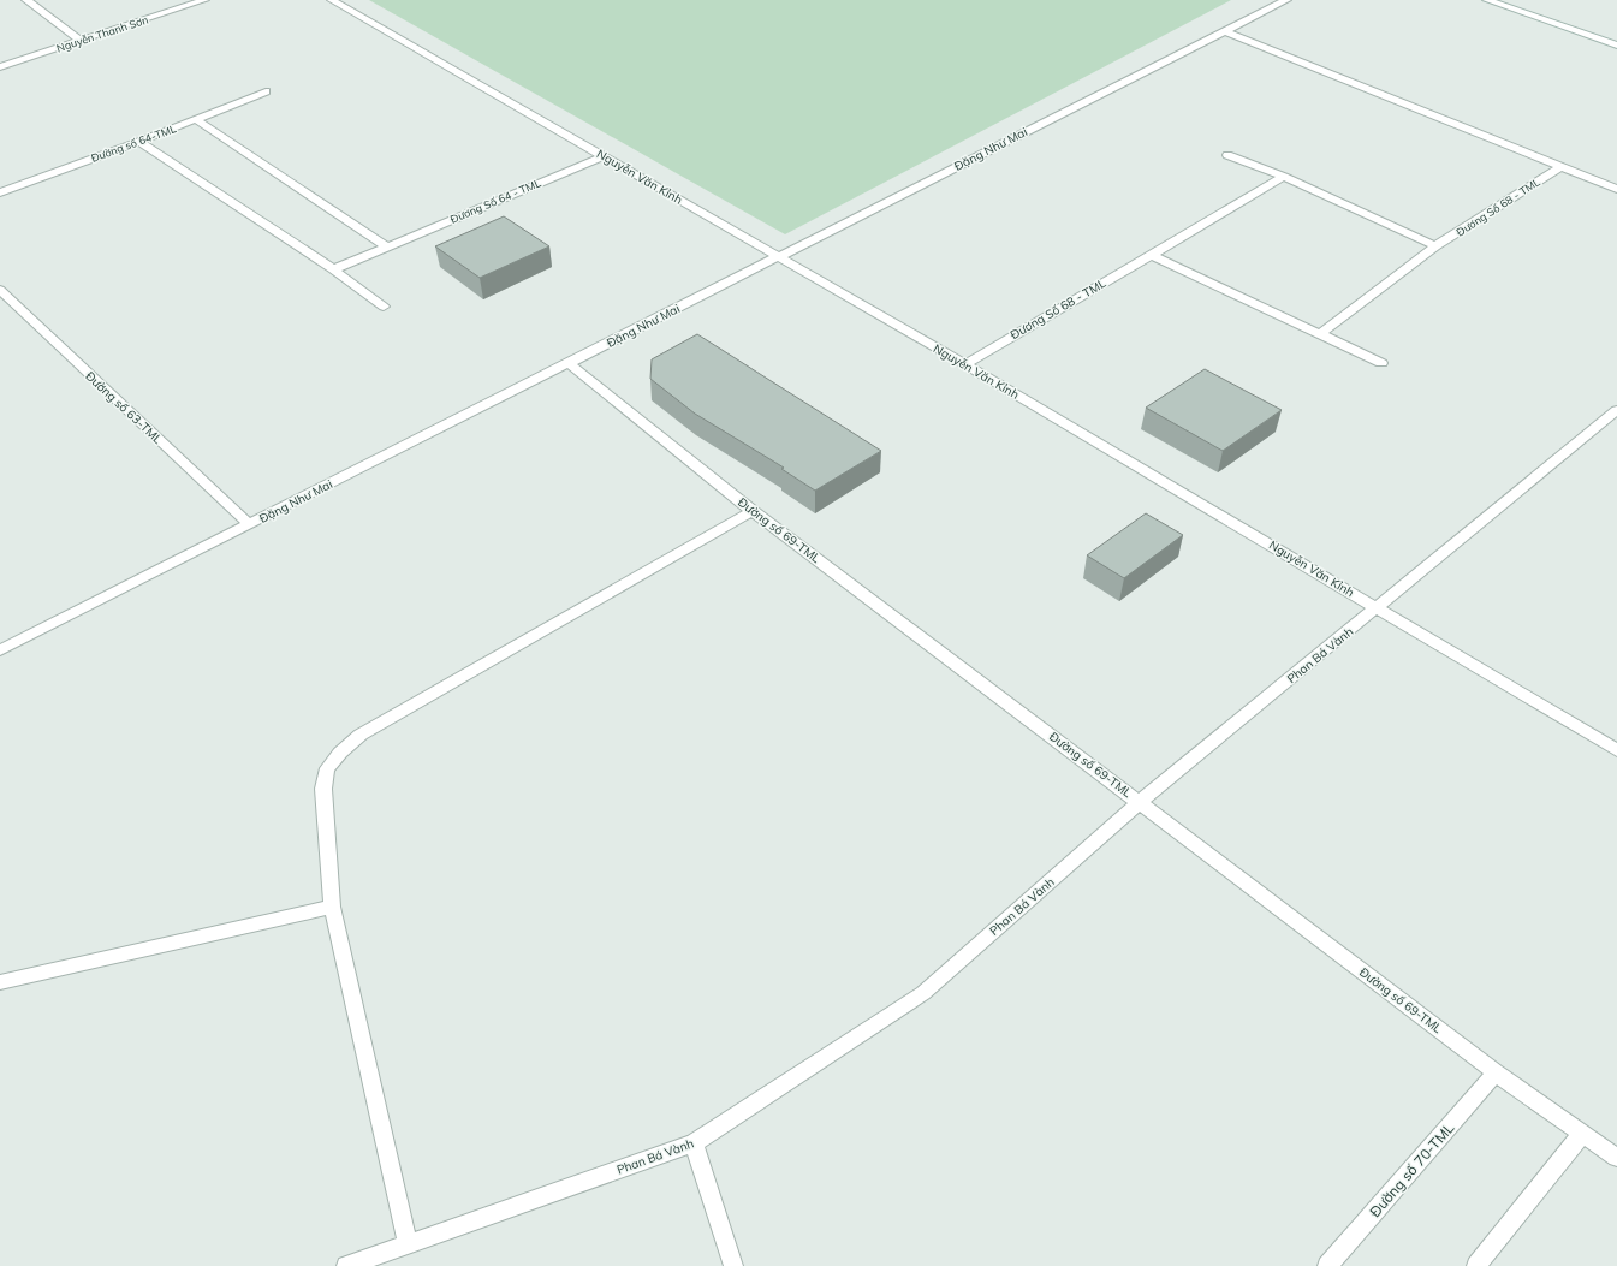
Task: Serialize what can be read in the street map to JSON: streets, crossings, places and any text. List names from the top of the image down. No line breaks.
{"streets":{"street":["Nguyễn Thanh Sơn","Đường số 64-TML","Đặng Như Mai","Nguyễn Văn Kỉnh","Đương Số 64 - TML","Đương Số 68 - TML","Đường số 63-TML","Đường số 69-TML","Phan Bá Vành","Đường số 70-TML"]},"crossings":[["Đặng Như Mai","Nguyễn Văn Kỉnh"],["Đặng Như Mai","Đường số 63-TML"],["Đặng Như Mai","Đường số 69-TML"],["Nguyễn Văn Kỉnh","Đương Số 64 - TML"],["Nguyễn Văn Kỉnh","Đương Số 68 - TML"],["Nguyễn Văn Kỉnh","Phan Bá Vành"],["Đường số 69-TML","Phan Bá Vành"],["Đường số 69-TML","Đường số 70-TML"]]}
